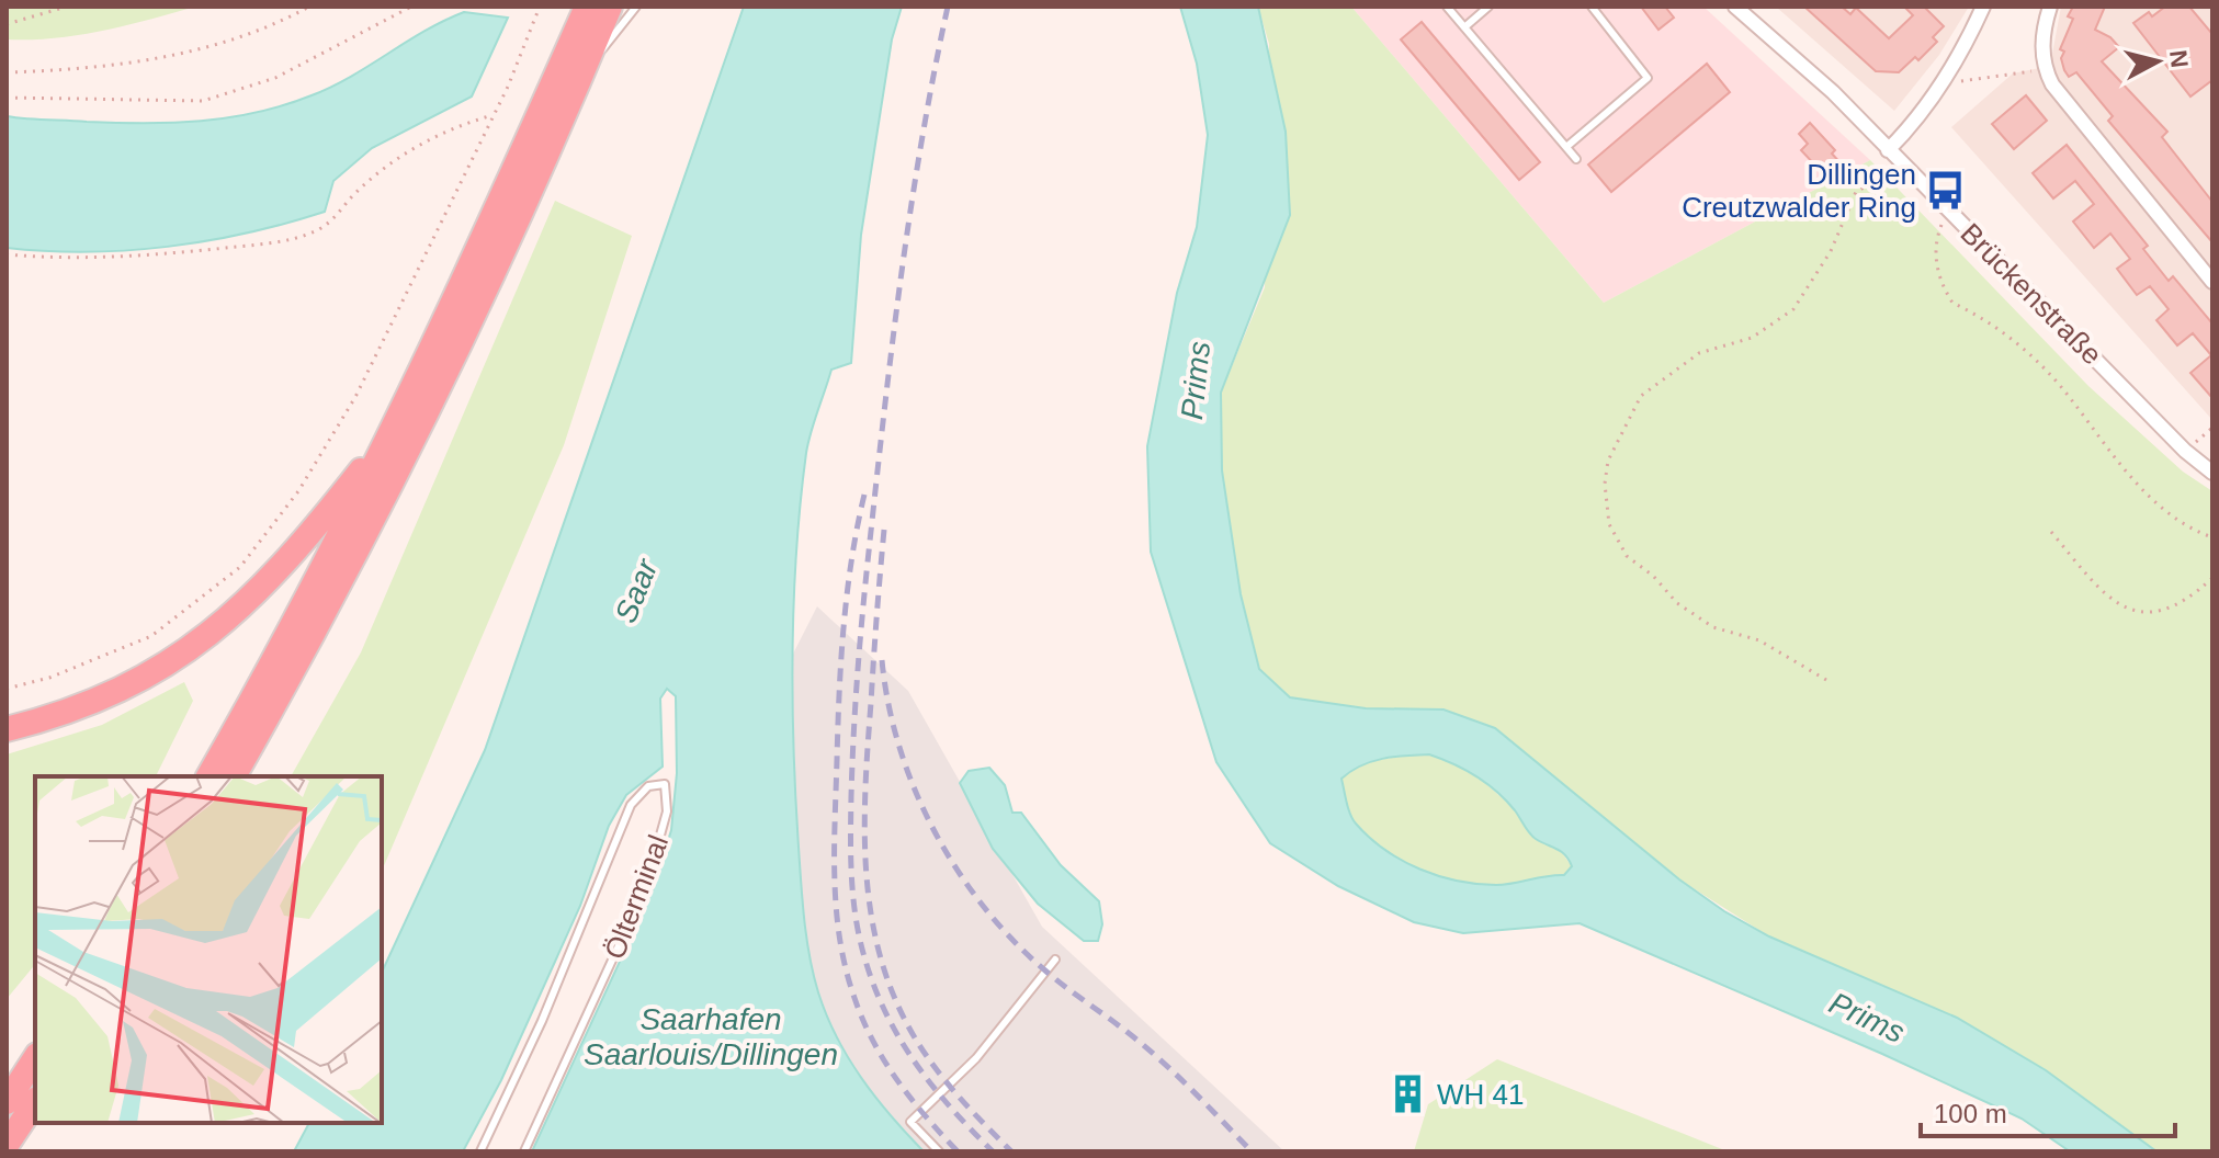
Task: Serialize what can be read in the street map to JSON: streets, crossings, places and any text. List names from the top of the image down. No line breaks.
{"streets":{"street":["Brückenstraße"],"lane":["Ölterminal"]},"water":["Prims","Saar","Saarhafen Saarlouis/Dillingen"],"places":{"bus stop":["Dillingen Creutzwalder Ring"],"building":["WH 41"]},"scale_bar":"100 m","north":"right"}
